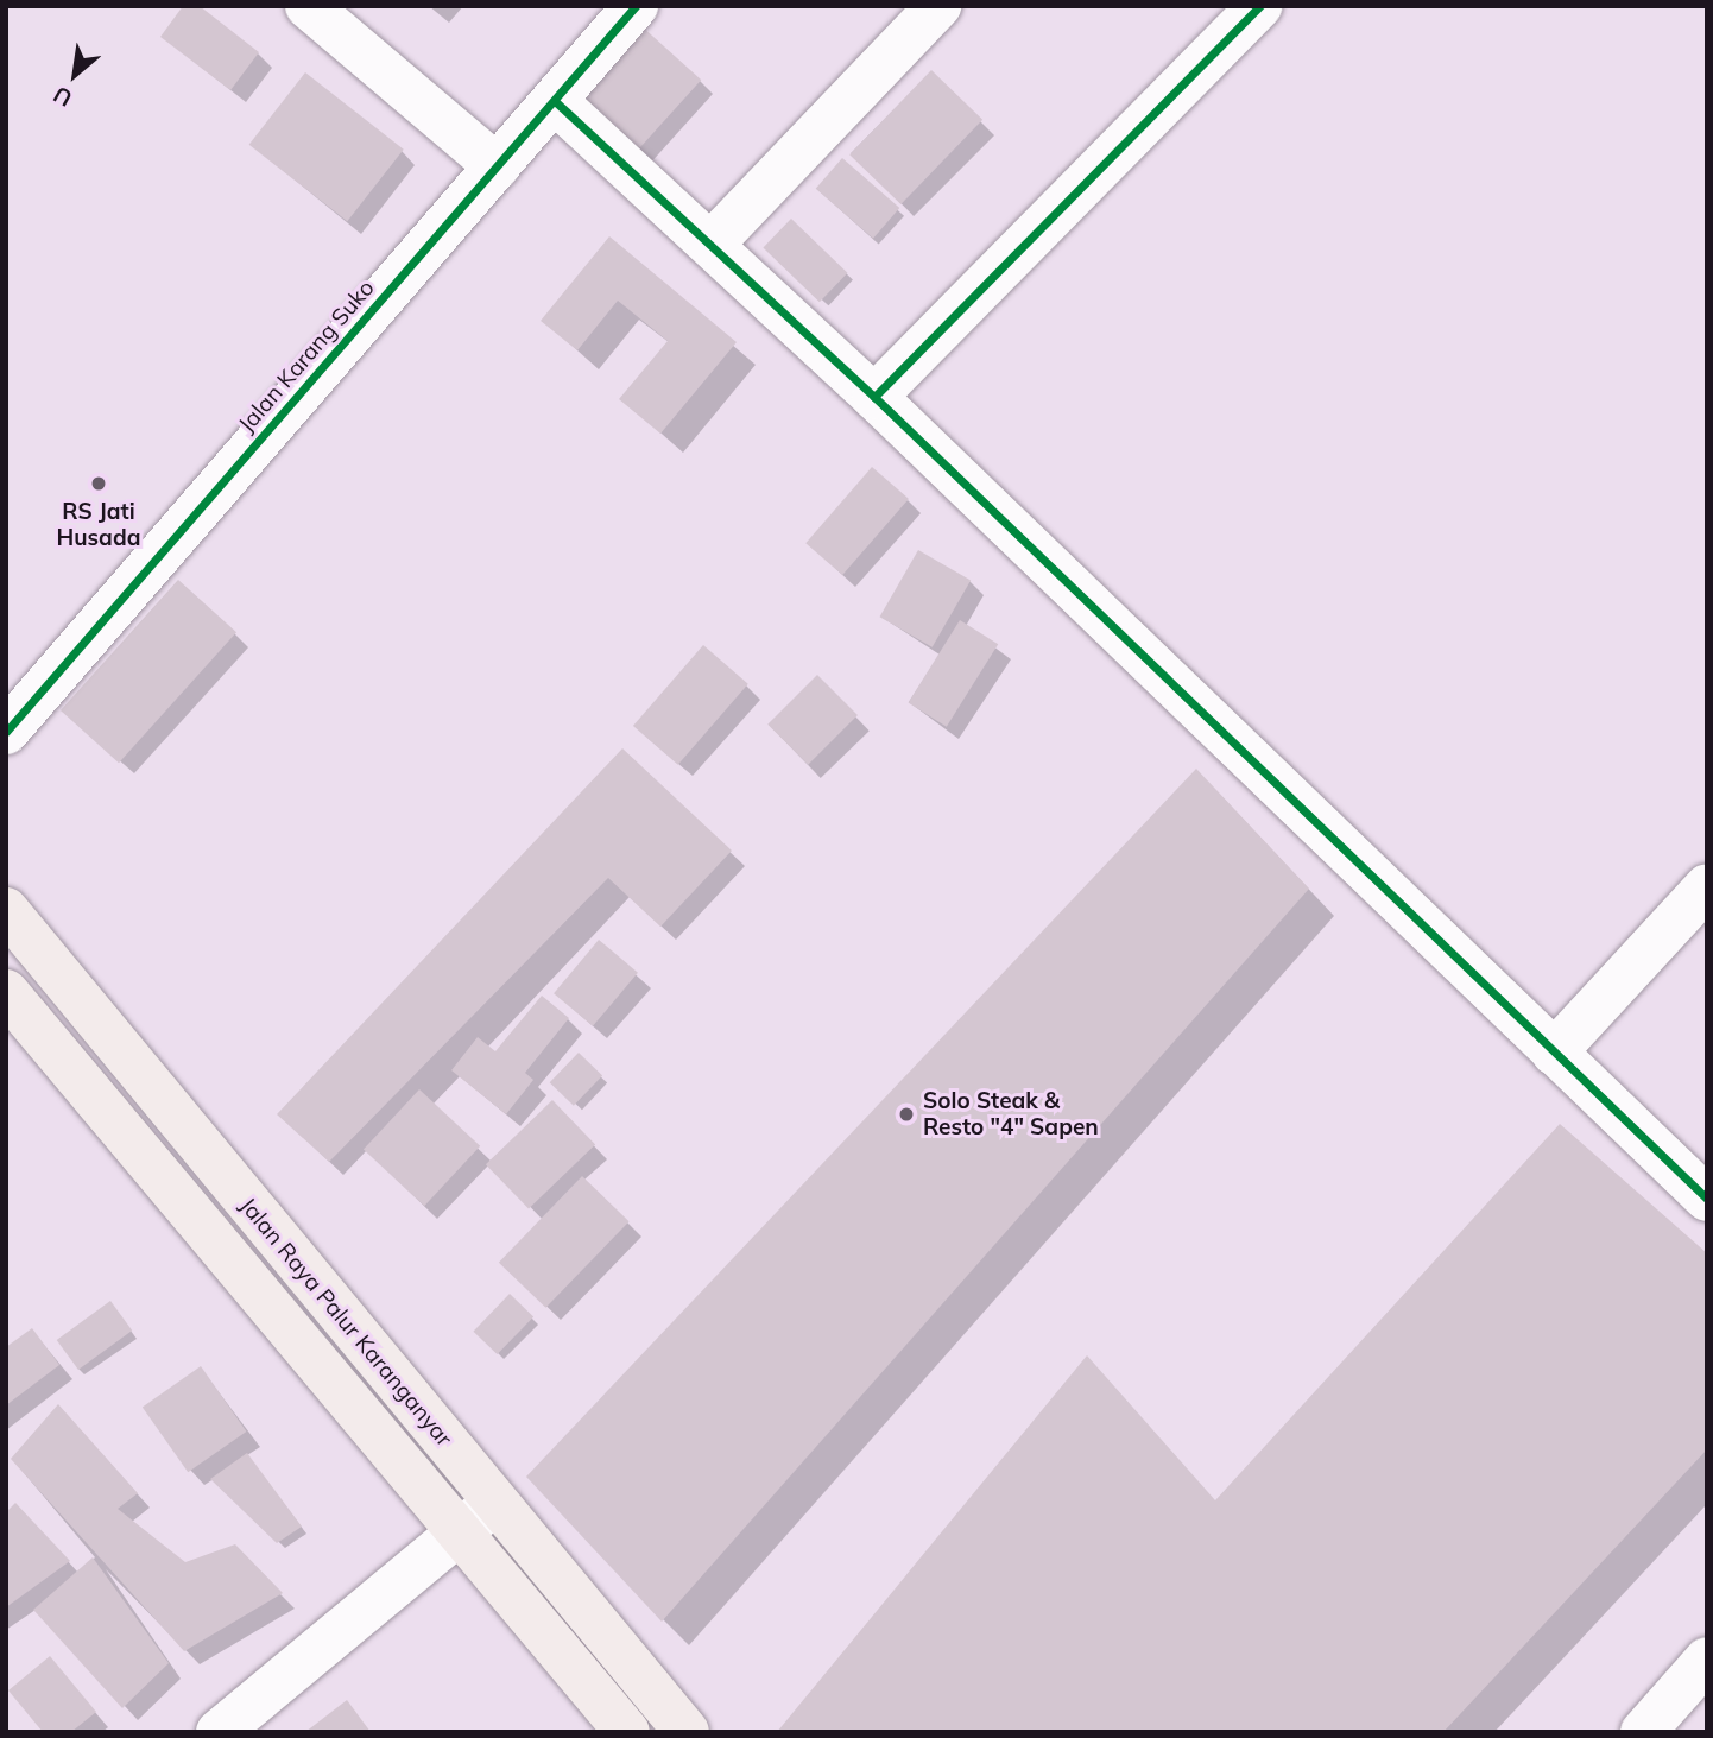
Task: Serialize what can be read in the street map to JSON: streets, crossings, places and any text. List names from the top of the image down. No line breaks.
{"streets":{"main road":["Jalan Raya Palur Karanganyar"],"street":["Jalan Karang Suko"]},"places":["RS Jati Husada","Solo Steak & Resto \"4\" Sapen"],"north":"bottom left"}
